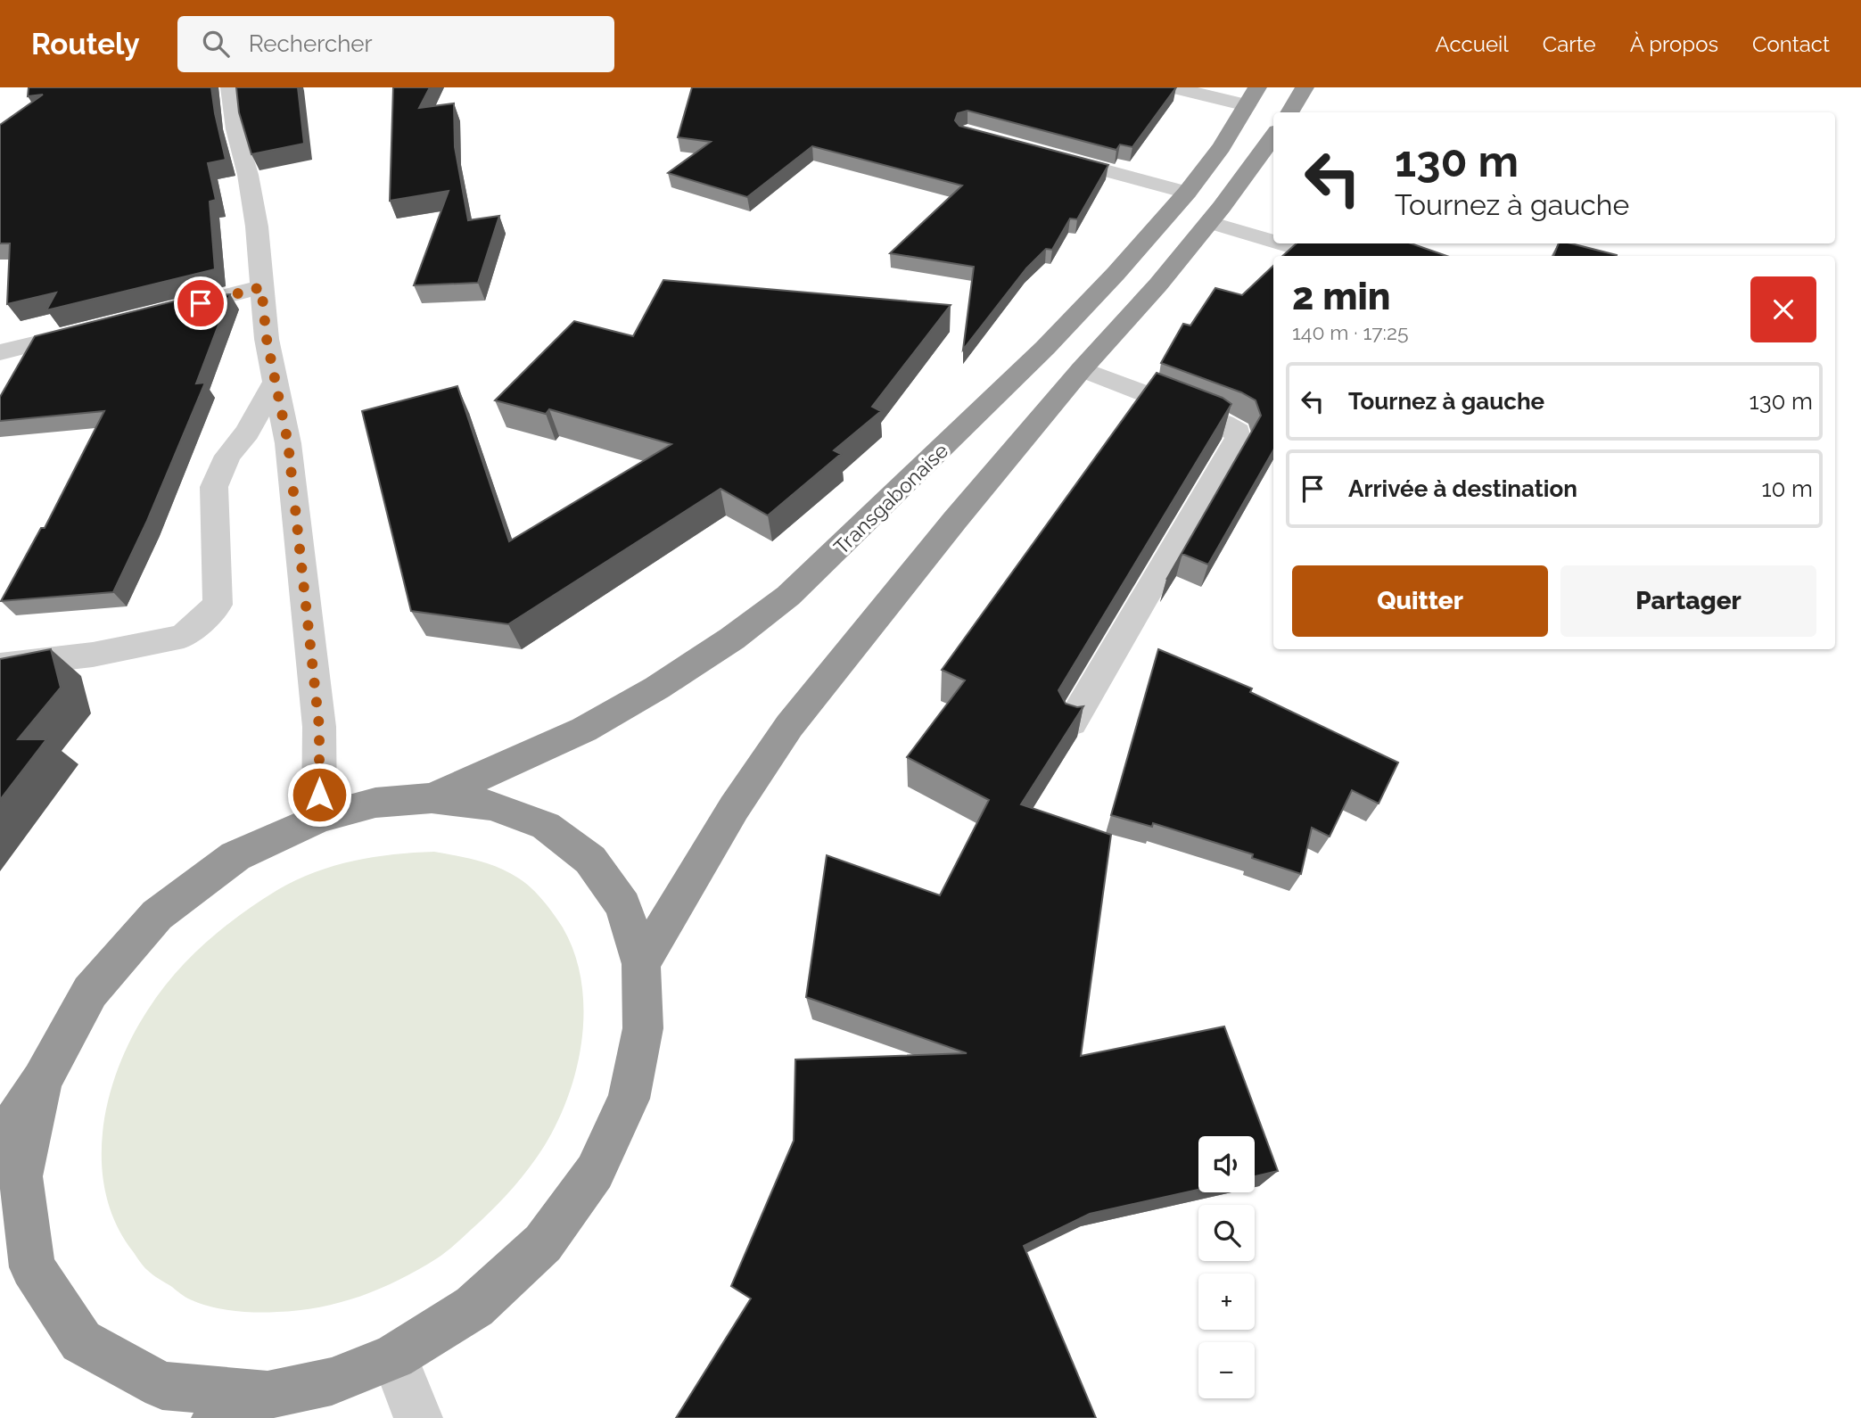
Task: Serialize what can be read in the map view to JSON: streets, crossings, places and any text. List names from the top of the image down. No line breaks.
{"streets":{"highway":["Transgabonaise"]},"page":{"header":"Routely","search":"Rechercher","nav":["Accueil","Carte","À propos","Contact"],"turn":["130 m","Tournez à gauche"],"heading":["2 min","140 m · 17:25"],"list":[{"name":"Tournez à gauche","value":"130 m"},{"name":"Arrivée à destination","value":"10 m"}],"buttons":["Quitter","Partager"],"map_buttons":["+","−"]}}
